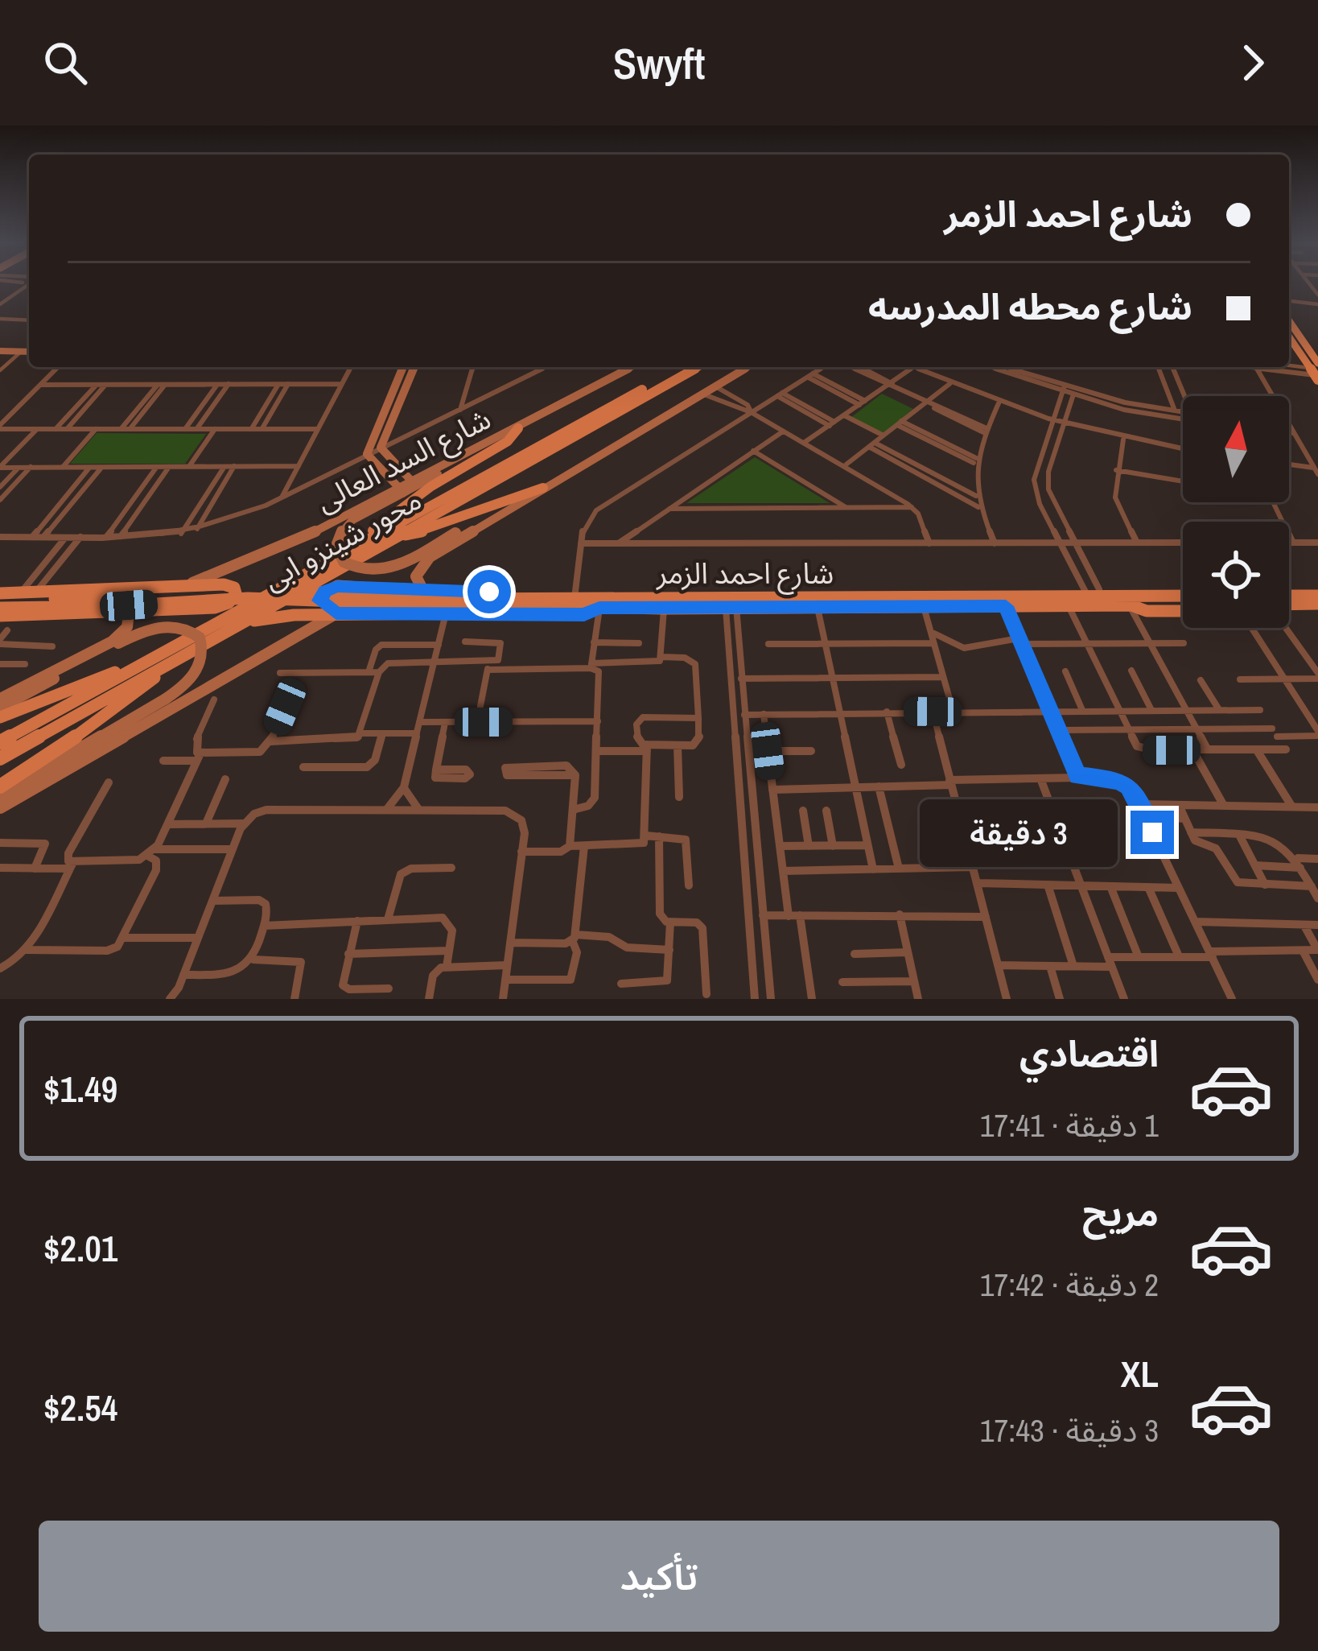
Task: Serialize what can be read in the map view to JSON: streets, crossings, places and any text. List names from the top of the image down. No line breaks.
{"streets":{"main road":["محور شينزو ابى","شارع احمد الزمر"],"street":["شارع السد العالى"]},"crossings":[["محور شينزو ابى","شارع احمد الزمر"]],"north":"top","page":{"header":"Swyft","banner":["شارع احمد الزمر","شارع محطه المدرسه"],"bubble":"3 دقيقة","list":[{"name":"اقتصادي","note":"1 دقيقة · 17:41","value":"$1.49"},{"name":"مريح","note":"2 دقيقة · 17:42","value":"$2.01"},{"name":"XL","note":"3 دقيقة · 17:43","value":"$2.54"}],"buttons":"تأكيد"}}
